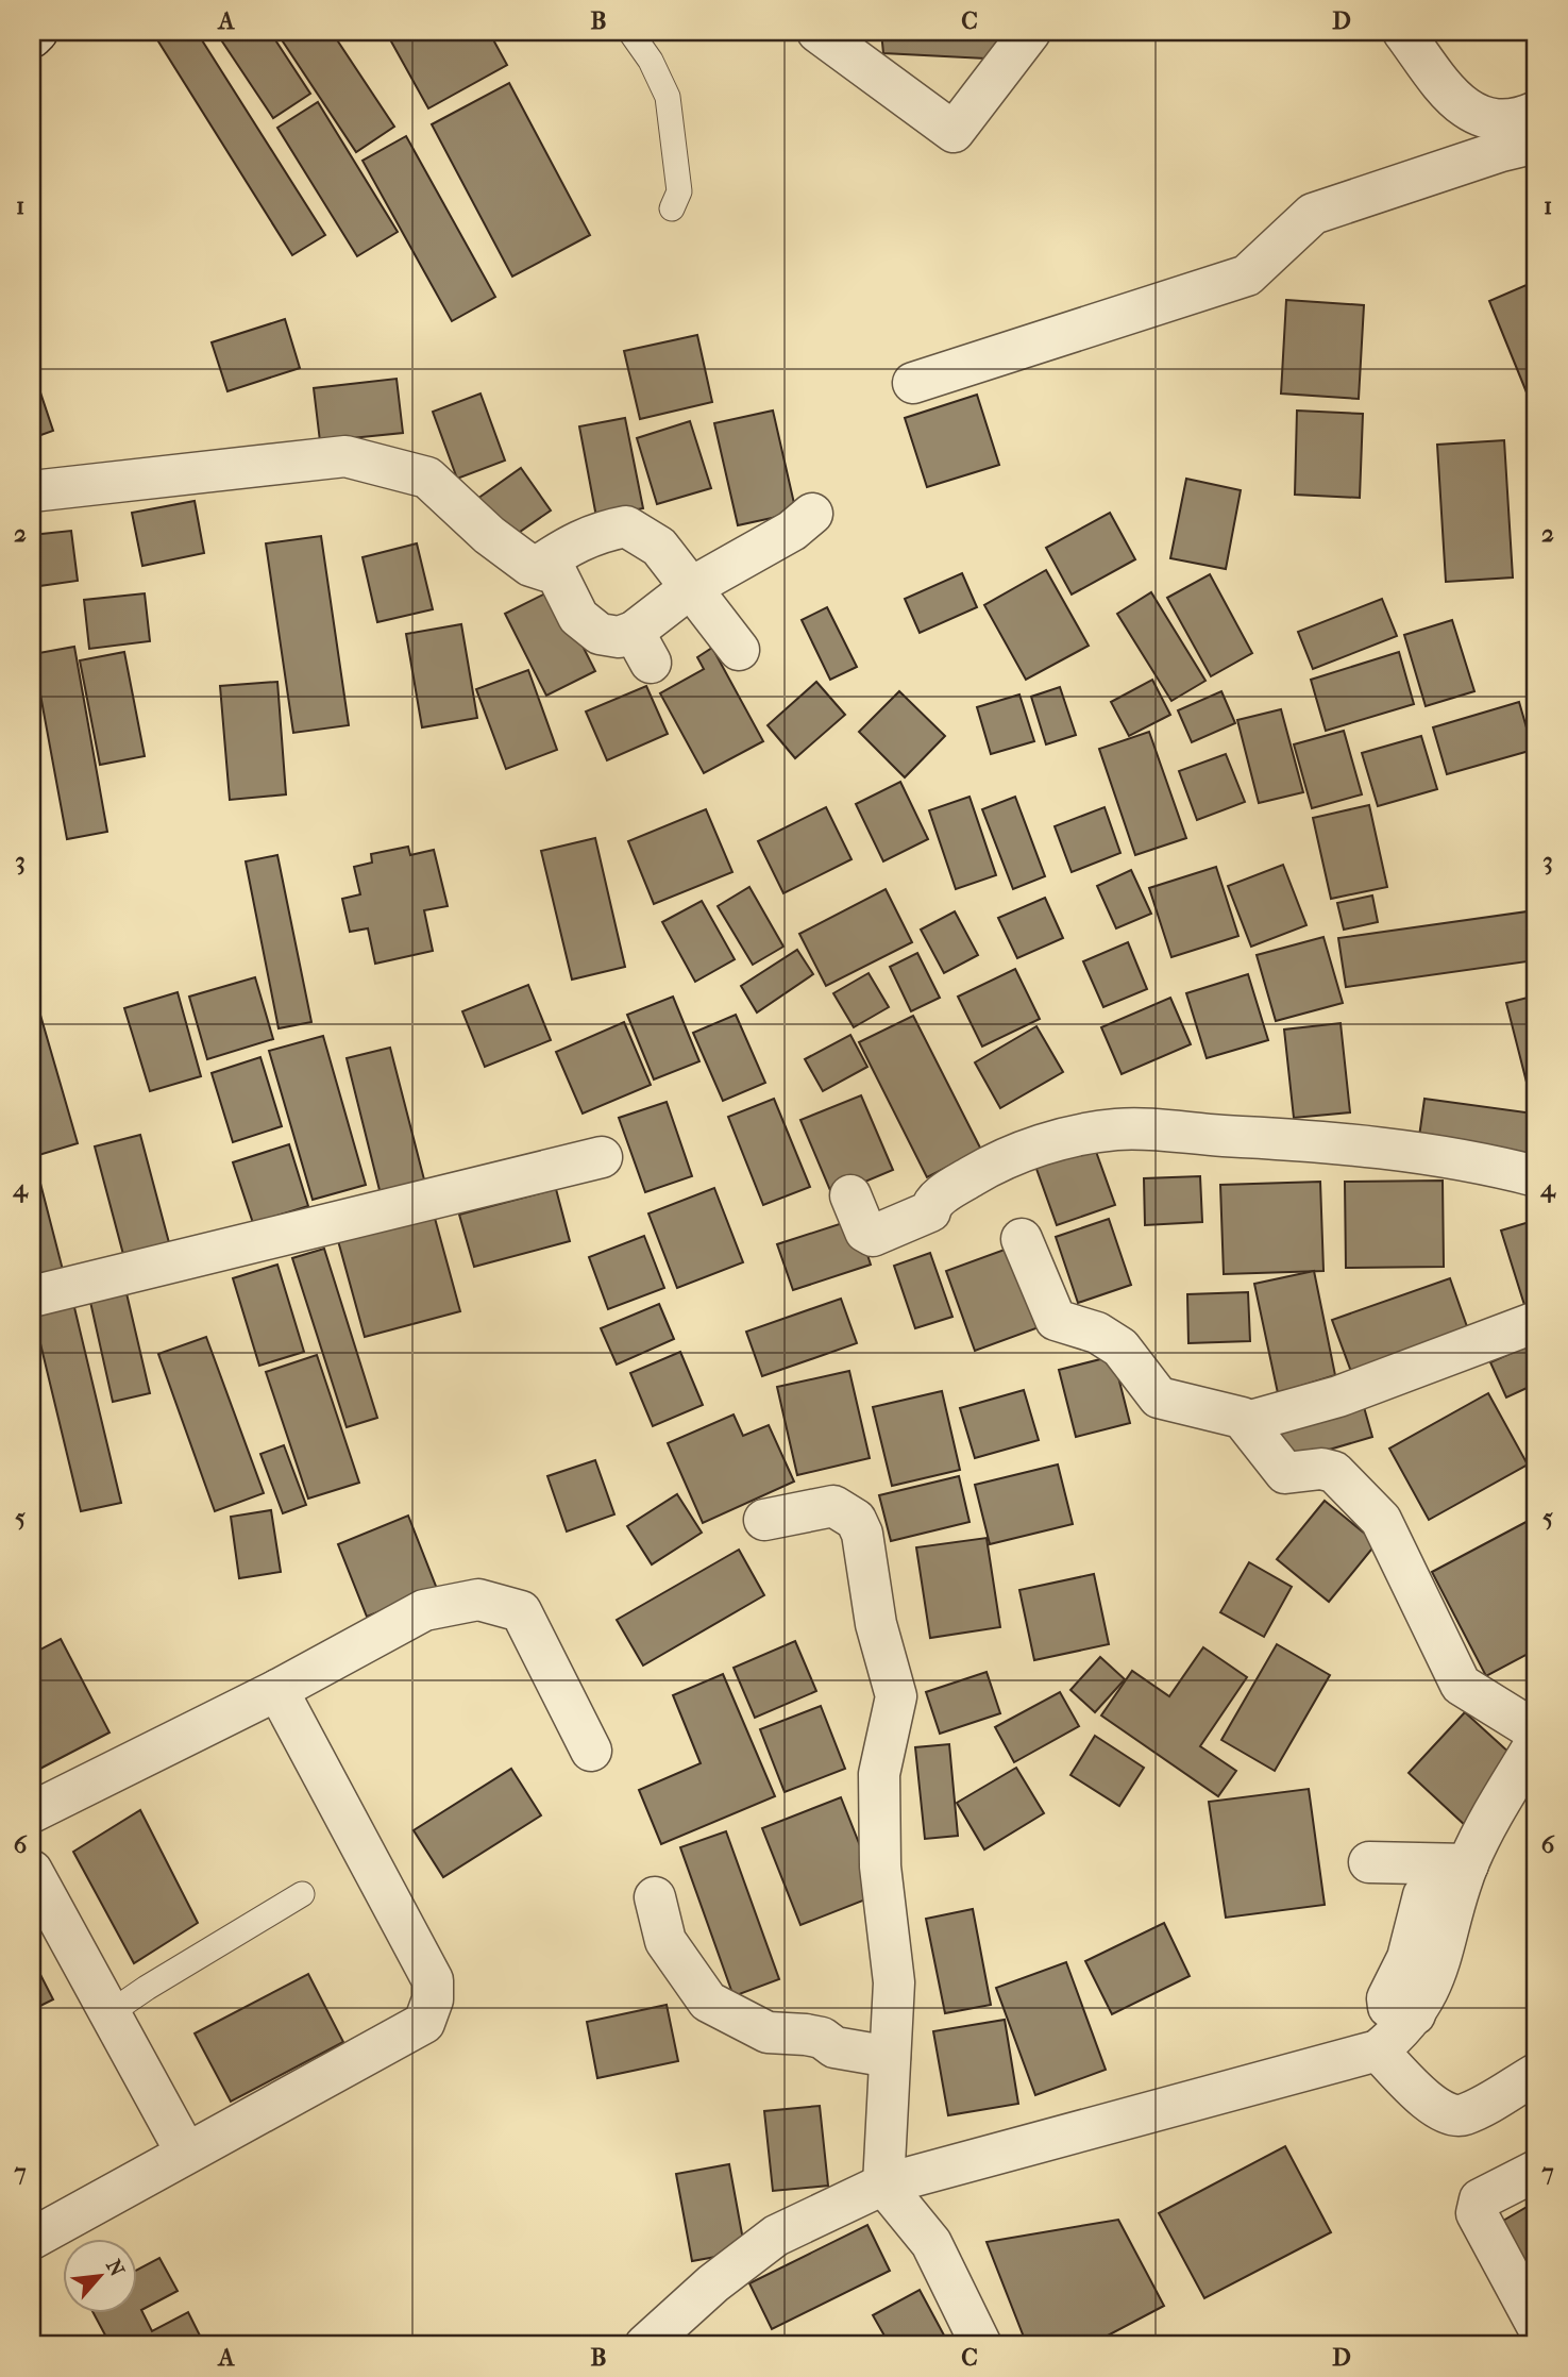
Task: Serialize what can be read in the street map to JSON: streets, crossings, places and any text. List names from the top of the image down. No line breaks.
{"north":"top right","grid":{"columns":["A","B","C","D"],"rows":["1","2","3","4","5","6","7"]}}
